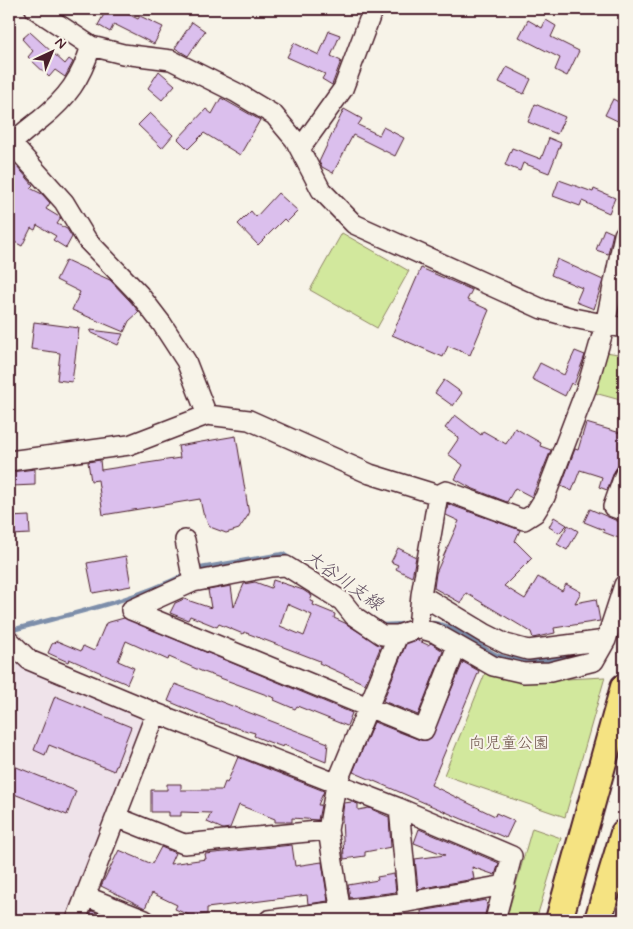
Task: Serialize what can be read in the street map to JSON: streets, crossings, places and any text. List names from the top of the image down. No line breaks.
{"water":["大谷川支線"],"parks":["向児童公園"],"north":"top right"}
